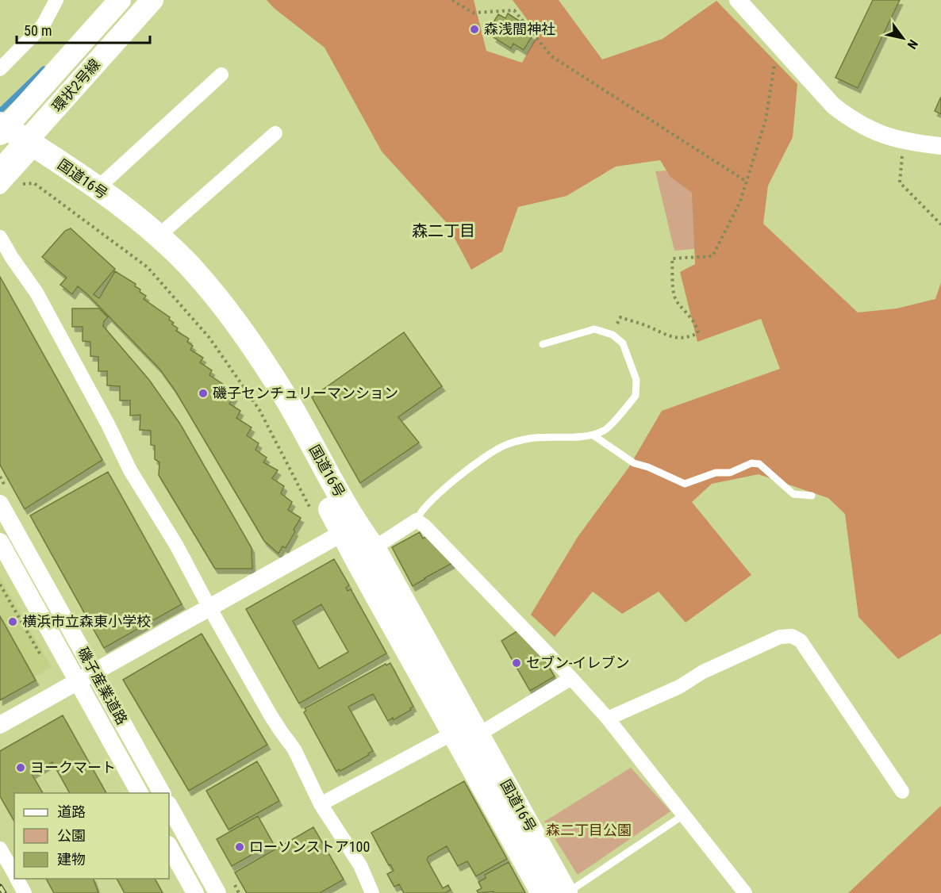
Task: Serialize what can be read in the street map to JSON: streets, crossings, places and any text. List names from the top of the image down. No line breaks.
{"streets":{"highway":["国道16号"],"main road":["環状2号線"],"street":["磯子産業道路"]},"districts":["森二丁目"],"parks":["森二丁目公園"],"places":["森浅間神社","磯子センチュリーマンション","横浜市立森東小学校","セブン-イレブン","ヨークマート","ローソンストア100"],"legend":["道路","公園","建物"],"scale_bar":"50 m","north":"bottom right"}
